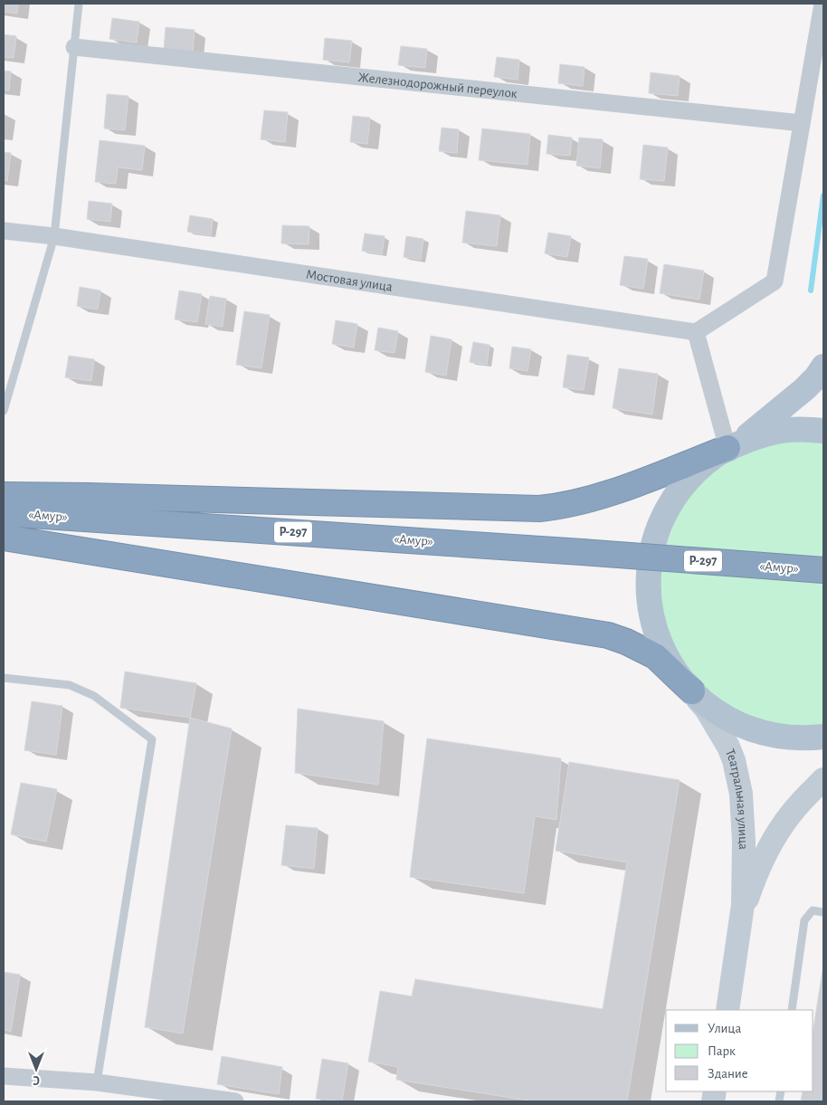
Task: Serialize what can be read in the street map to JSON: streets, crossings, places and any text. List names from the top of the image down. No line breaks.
{"streets":{"highway":["«Амур»","Р-297"],"main road":["Театральная улица"],"street":["Железнодорожный переулок","Мостовая улица"]},"legend":["Улица","Парк","Здание"],"north":"bottom"}
